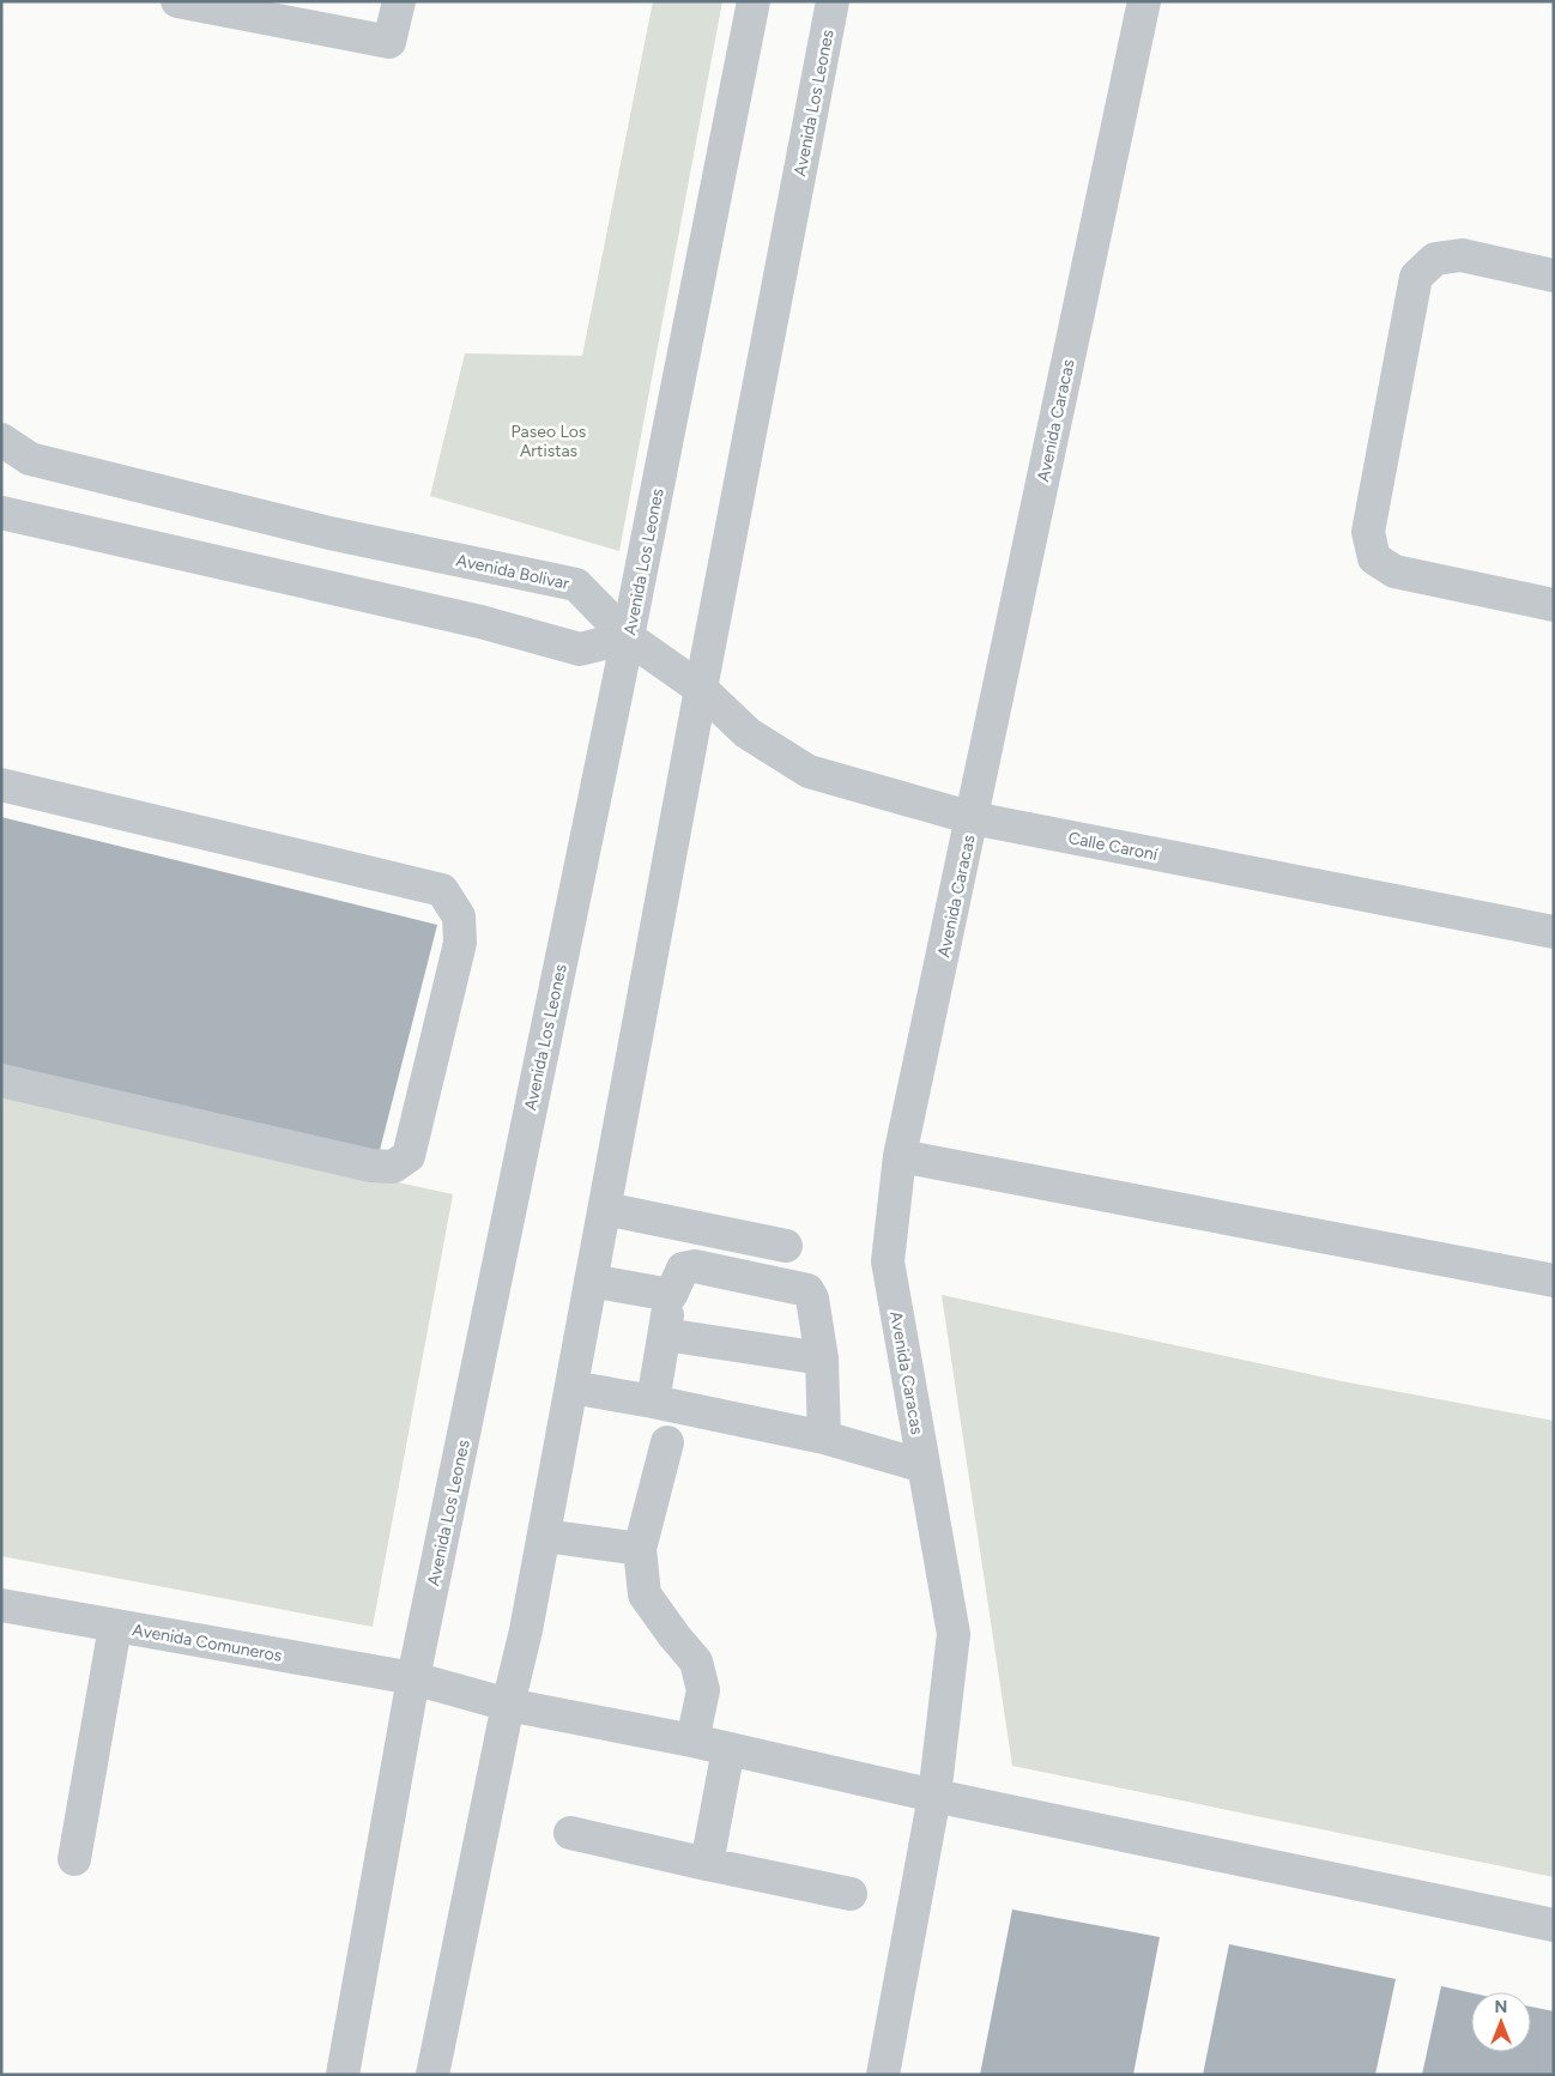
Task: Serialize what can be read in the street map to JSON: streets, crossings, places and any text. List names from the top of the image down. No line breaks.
{"streets":{"street":["Avenida Los Leones","Avenida Caracas","Avenida Bolivar","Calle Caroní","Avenida Comuneros"]},"crossings":[["Avenida Los Leones","Avenida Bolivar"],["Avenida Los Leones","Calle Caroní"],["Avenida Los Leones","Avenida Comuneros"],["Avenida Caracas","Calle Caroní"],["Avenida Caracas","Avenida Comuneros"],["Avenida Bolivar","Calle Caroní"]],"parks":["Paseo Los Artistas"],"north":"top"}
